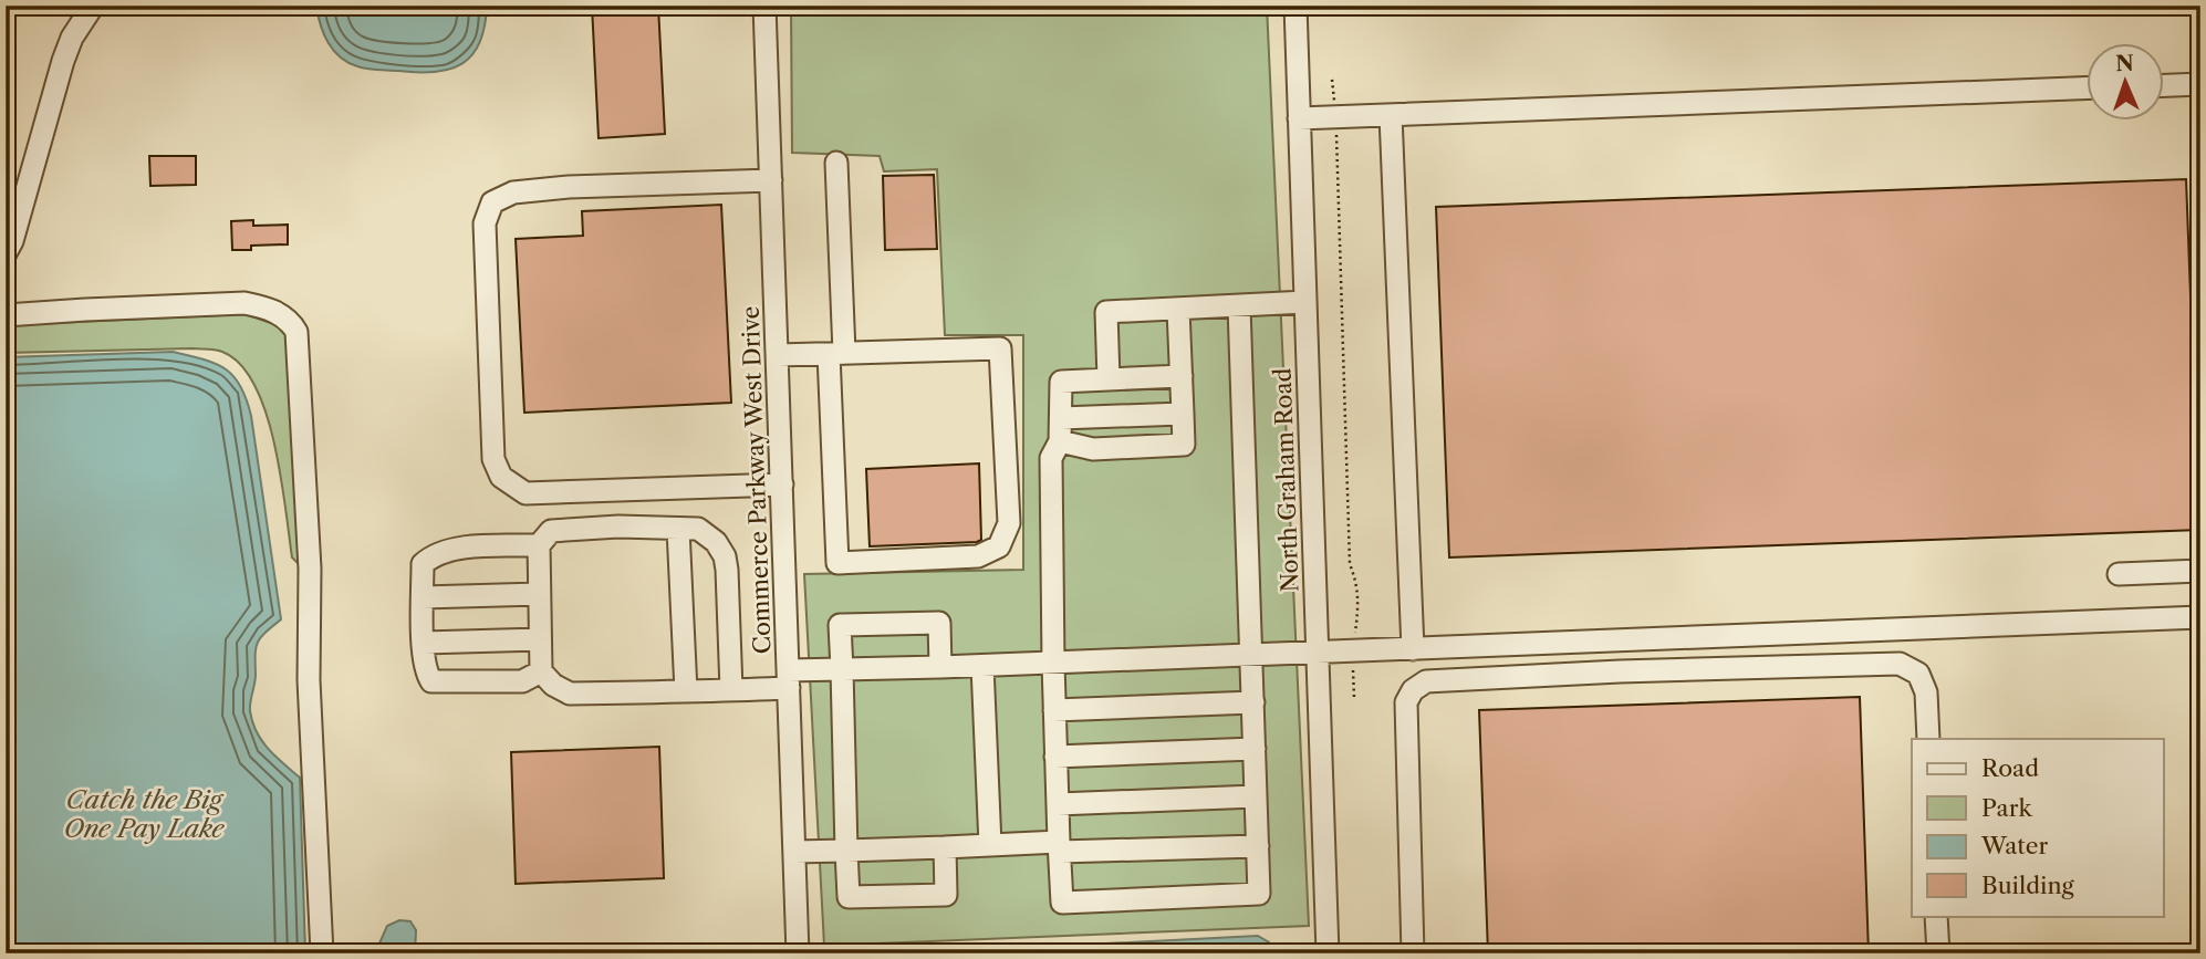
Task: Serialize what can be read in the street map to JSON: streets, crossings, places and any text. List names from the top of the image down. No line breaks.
{"streets":{"street":["Commerce Parkway West Drive","North Graham Road"]},"water":["Catch the Big One Pay Lake"],"legend":["Road","Park","Water","Building"],"north":"top"}
